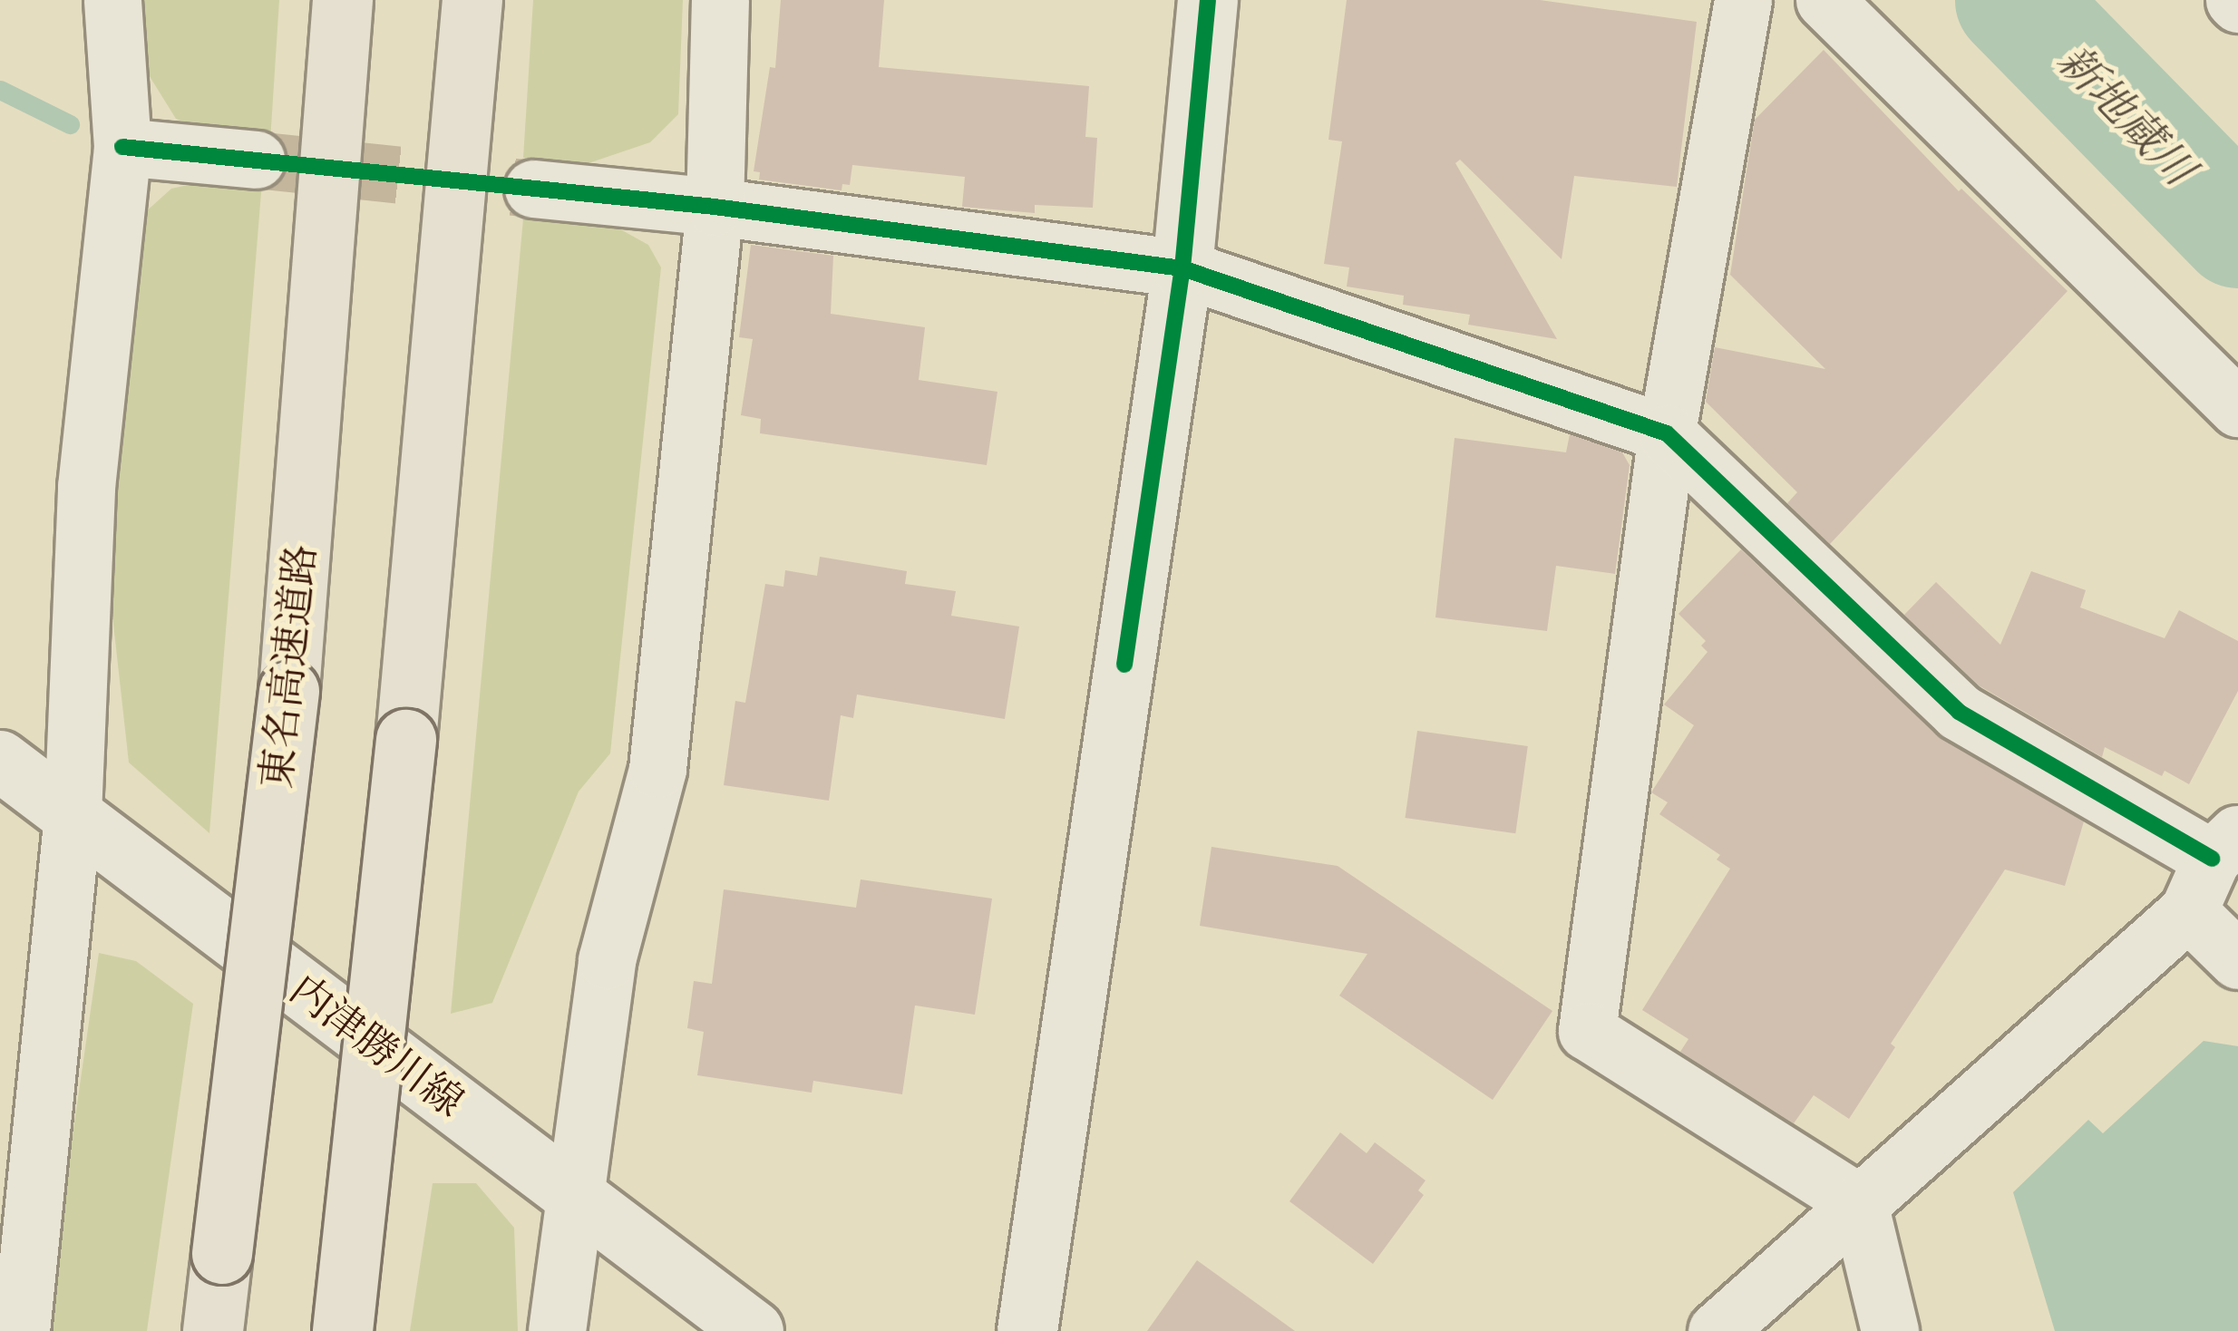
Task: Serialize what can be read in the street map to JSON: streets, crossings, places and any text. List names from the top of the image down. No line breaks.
{"streets":{"highway":["東名高速道路"],"street":["内津勝川線"]},"water":["新地蔵川"]}
